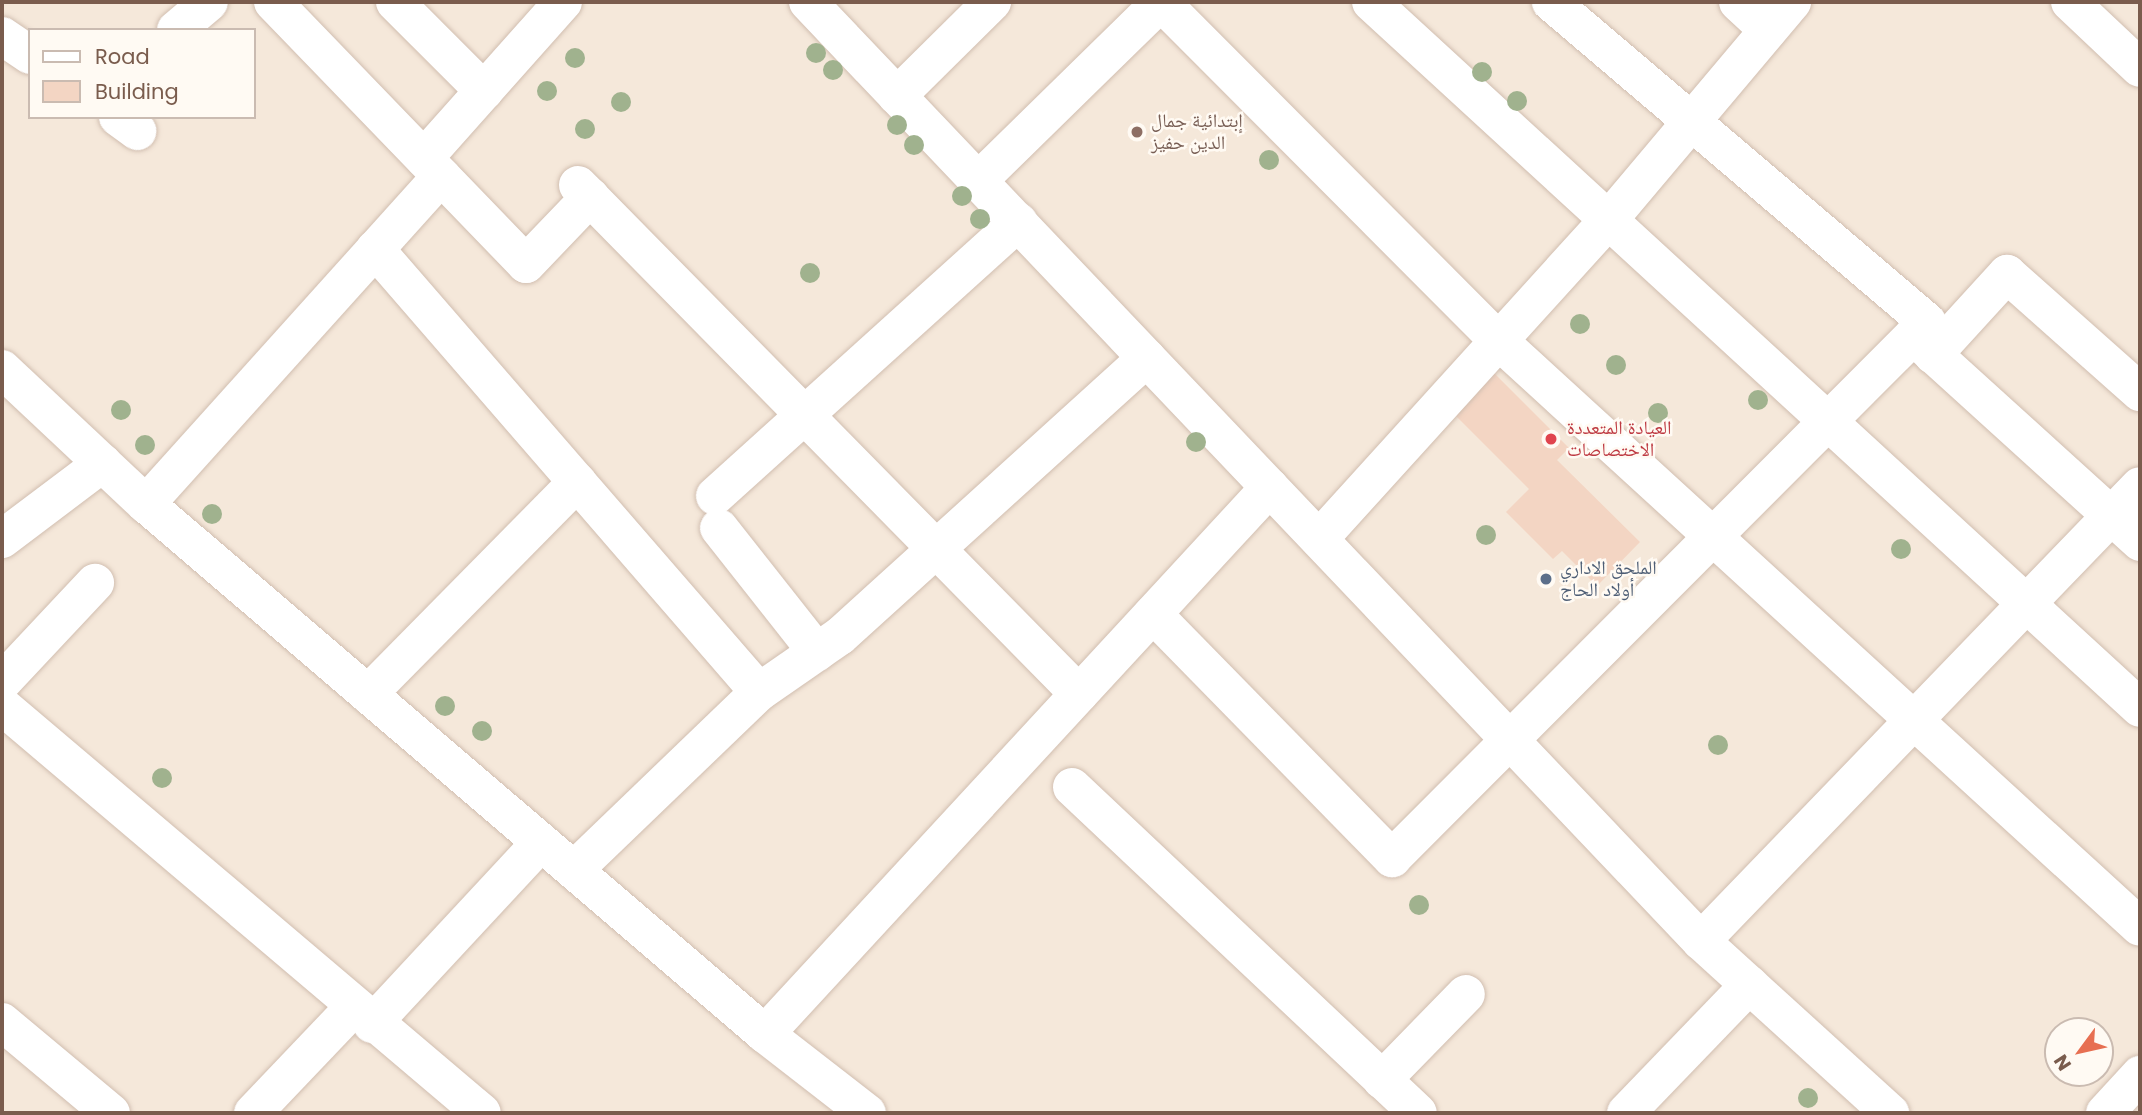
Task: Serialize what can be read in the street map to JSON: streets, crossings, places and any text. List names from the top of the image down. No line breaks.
{"places":["إبتدائية جمال الدين حفيز","العيادة المتعددة الاختصاصات","الملحق الاداري أولاد الحاج"],"legend":["Road","Building"],"north":"bottom left"}
